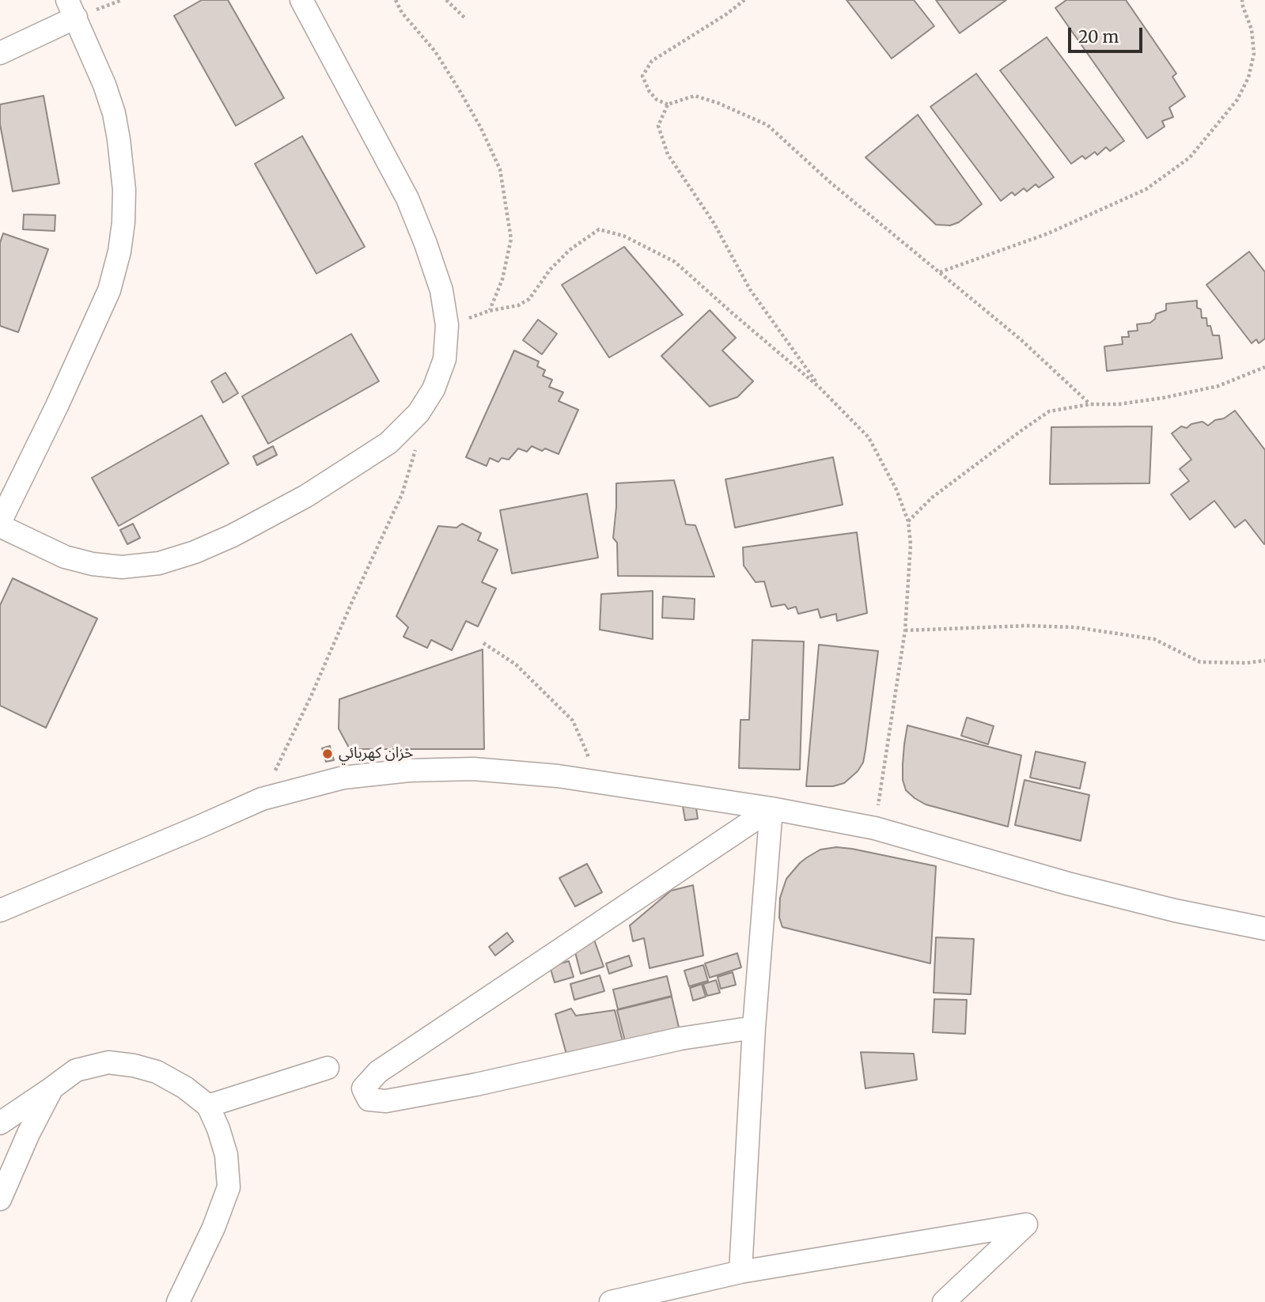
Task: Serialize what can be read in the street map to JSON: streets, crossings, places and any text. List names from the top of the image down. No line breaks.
{"places":["خزان كهربائي"],"scale_bar":"20 m"}
